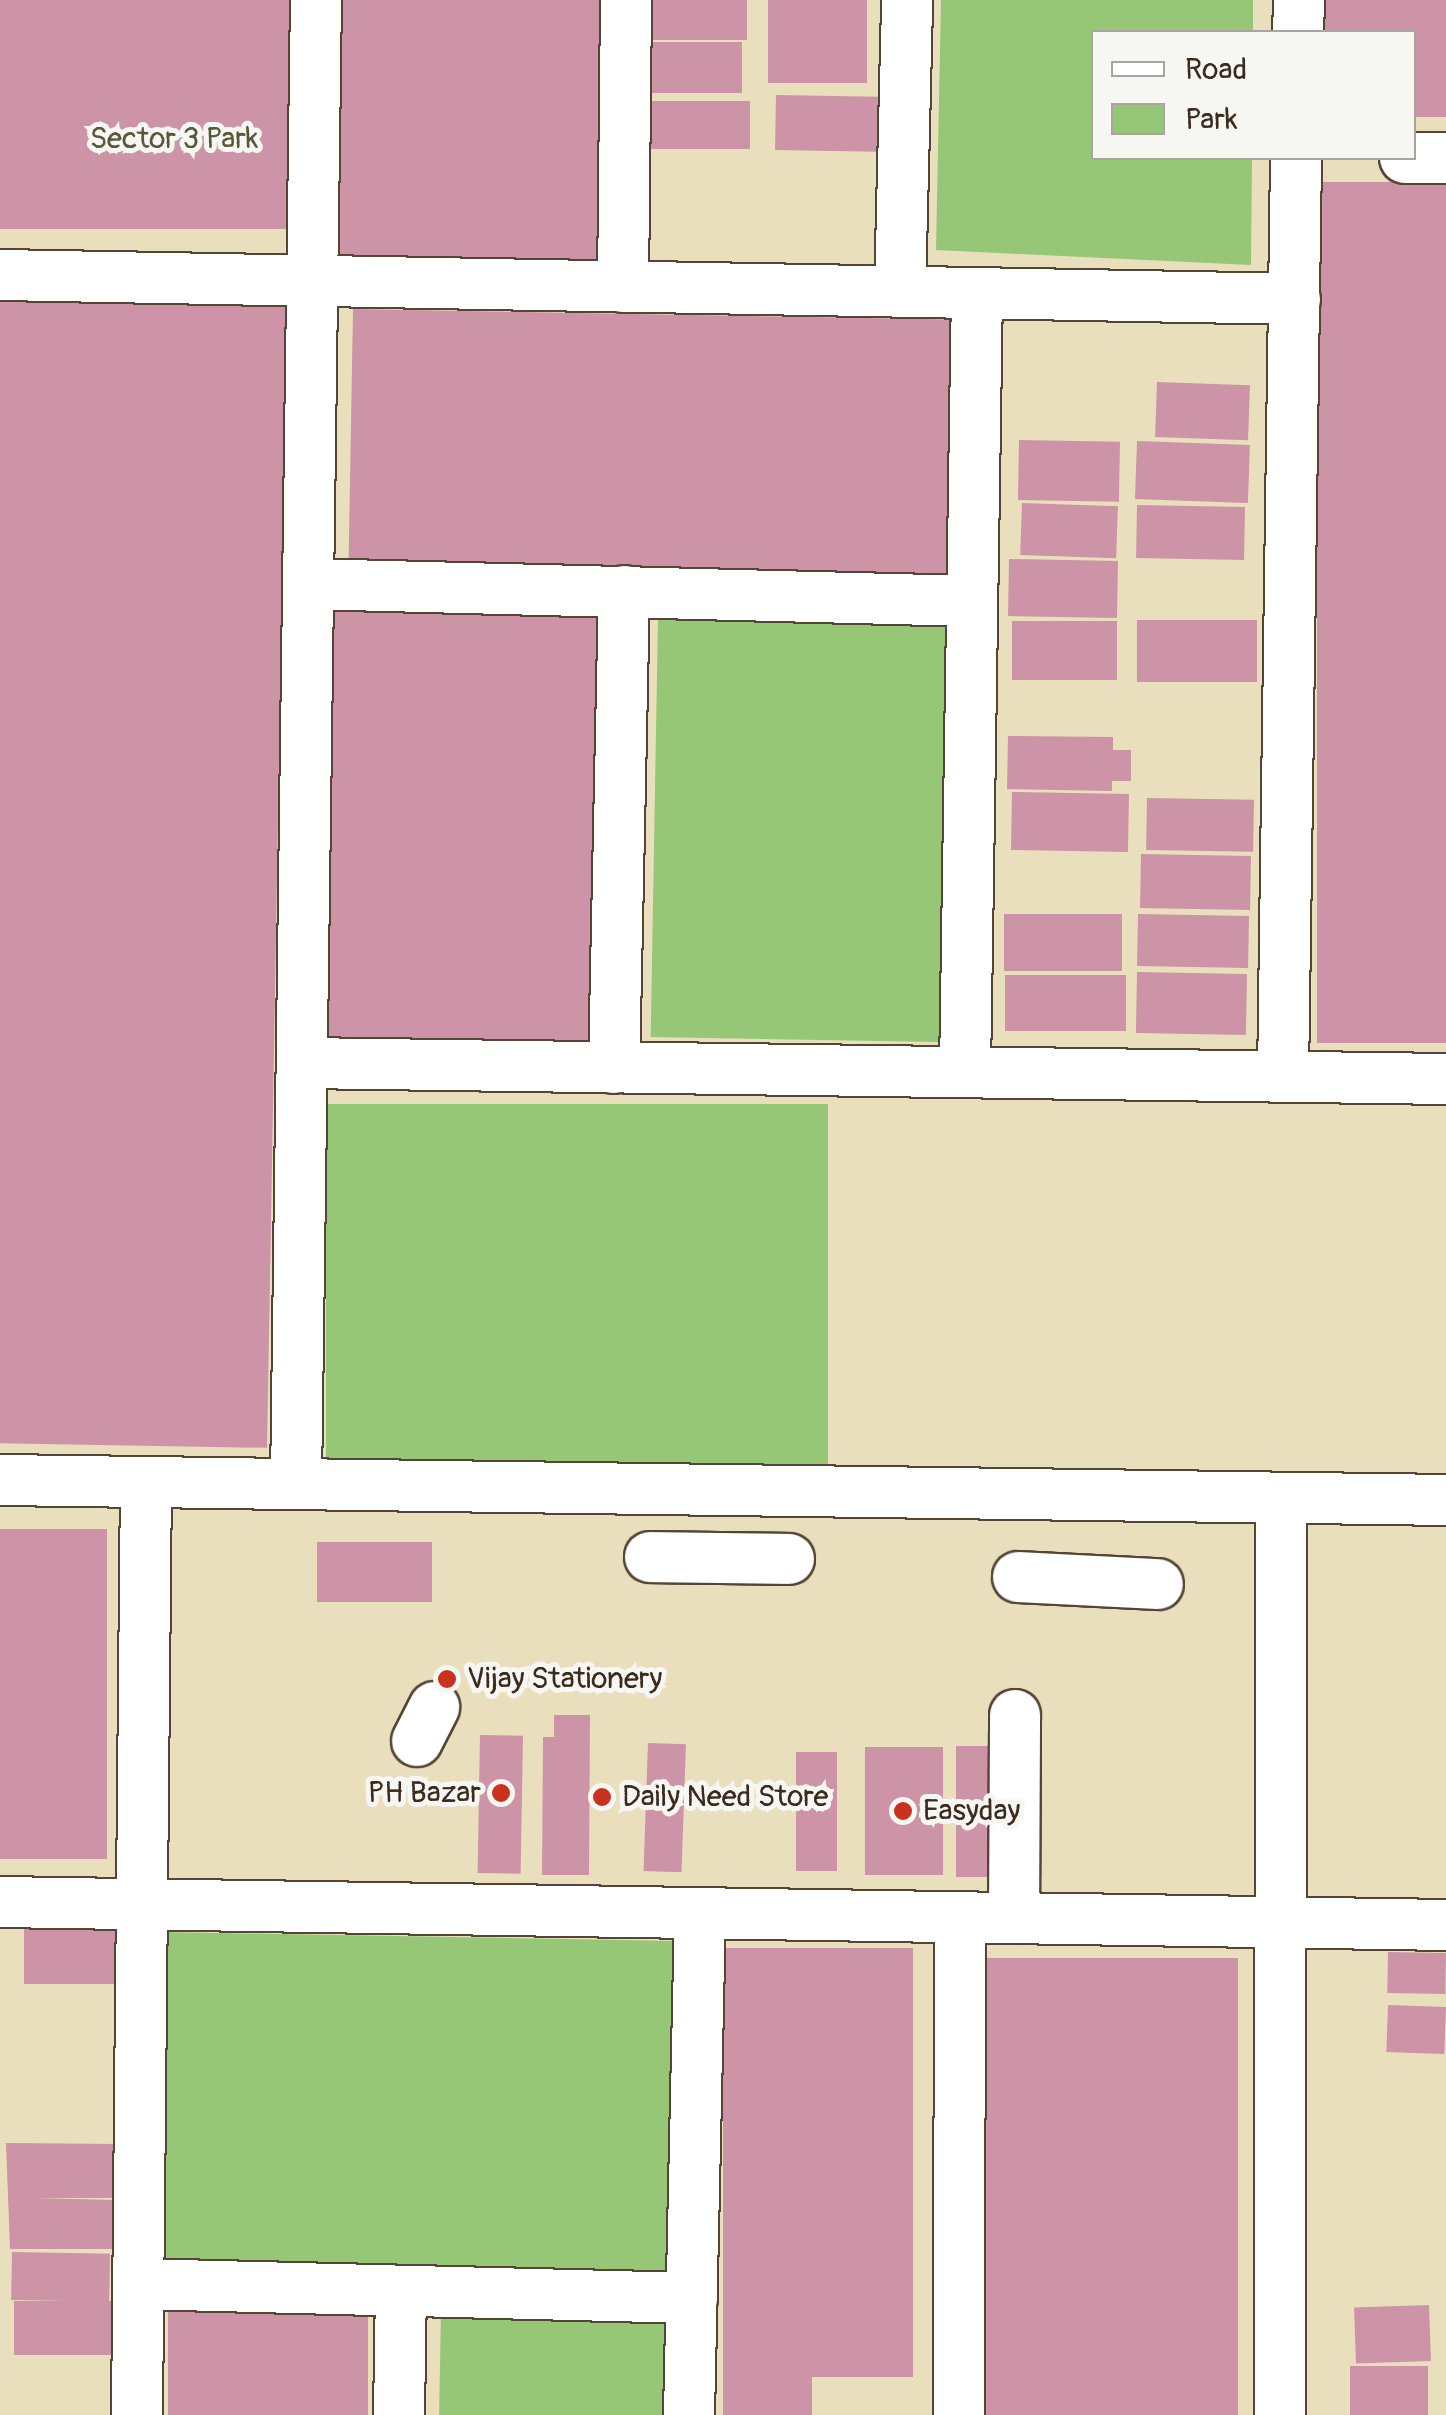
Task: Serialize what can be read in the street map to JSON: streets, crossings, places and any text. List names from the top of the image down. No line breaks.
{"parks":["Sector 3 Park"],"places":["Vijay Stationery","PH Bazar","Daily Need Store","Easyday"],"legend":["Road","Park"]}
